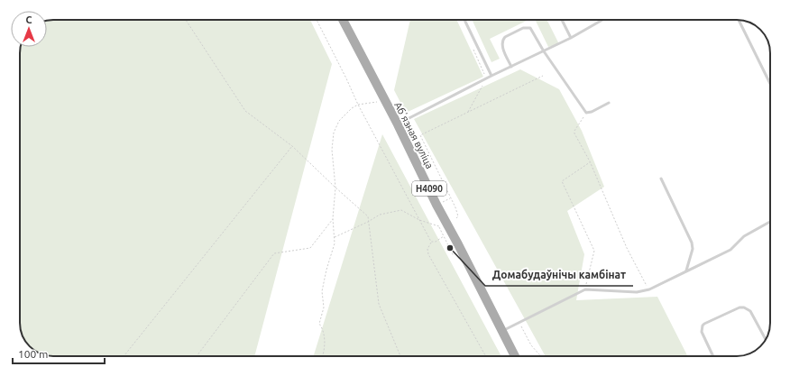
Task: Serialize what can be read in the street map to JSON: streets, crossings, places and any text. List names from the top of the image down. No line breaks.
{"streets":{"main road":["Абʼязная вуліца","Н4090"]},"places":["Домабудаўнічы камбінат"],"scale_bar":"100 m","north":"top"}
